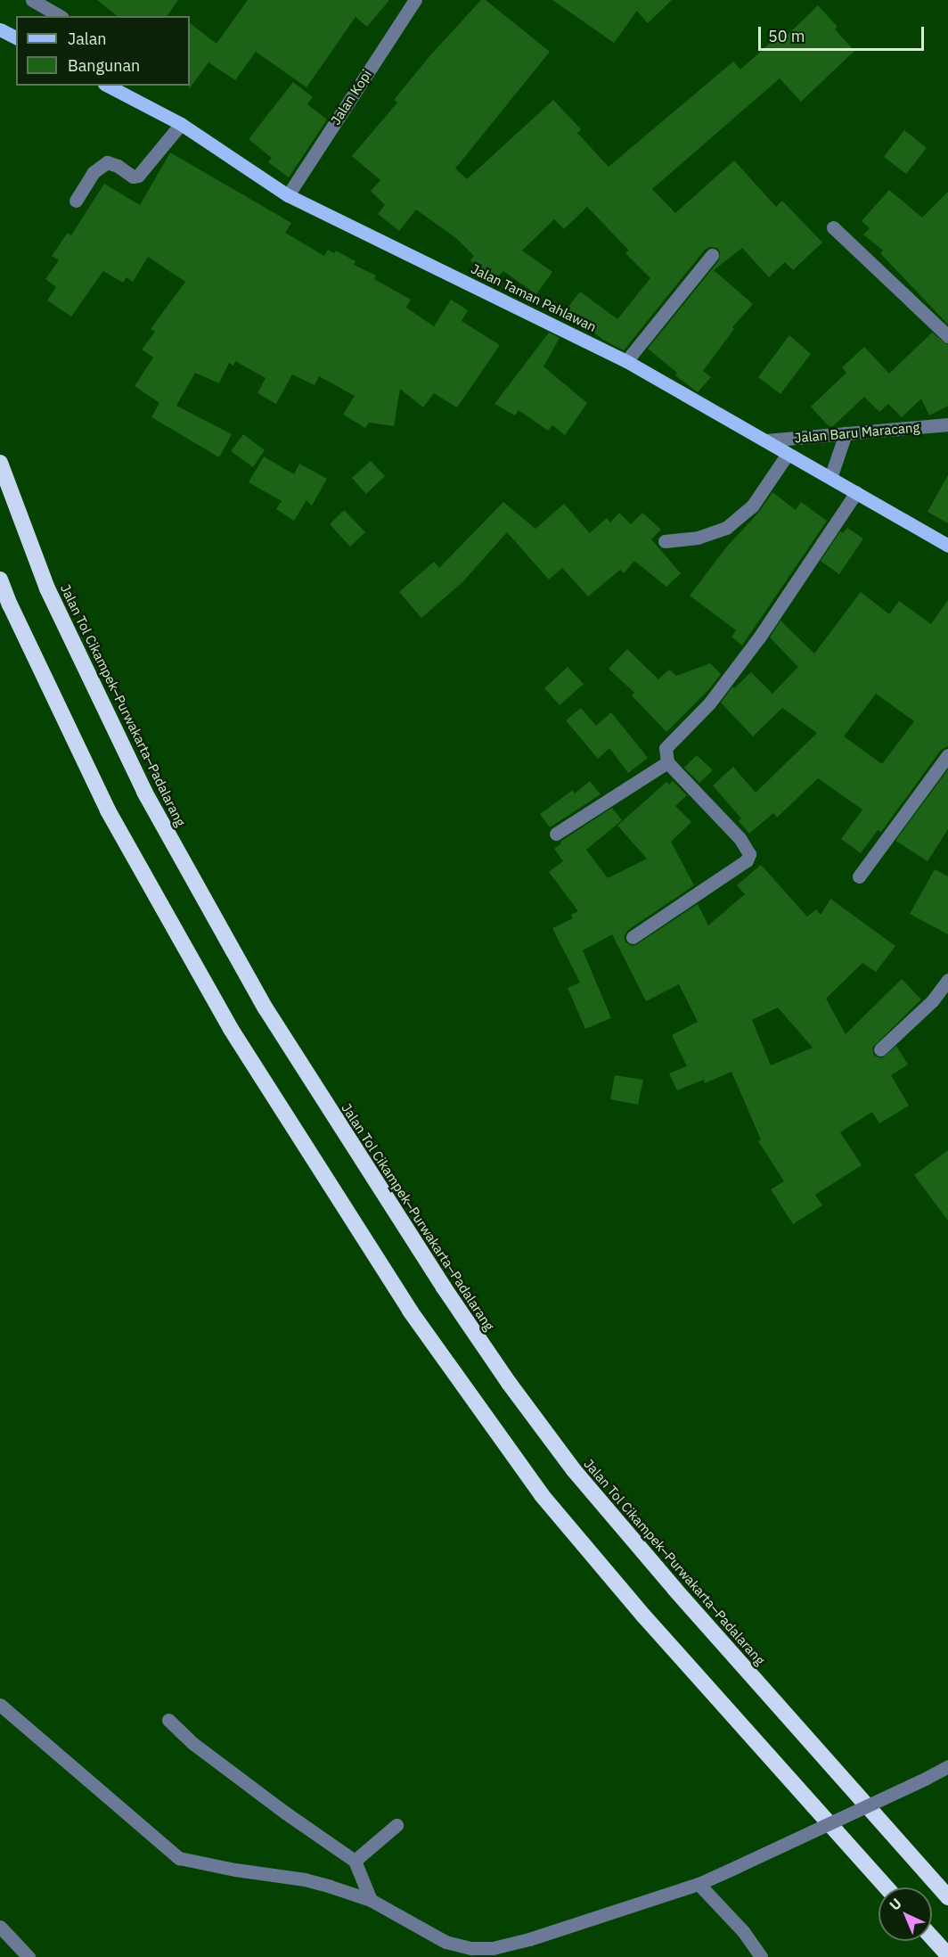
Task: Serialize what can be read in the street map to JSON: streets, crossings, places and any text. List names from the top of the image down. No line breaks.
{"streets":{"highway":["Jalan Tol Cikampek–Purwakarta–Padalarang"],"main road":["Jalan Taman Pahlawan"],"street":["Jalan Kopi","Jalan Baru Maracang"]},"crossings":[["Jalan Kopi","Jalan Taman Pahlawan"],["Jalan Taman Pahlawan","Jalan Baru Maracang"]],"legend":["Jalan","Bangunan"],"scale_bar":"50 m","north":"top left"}
